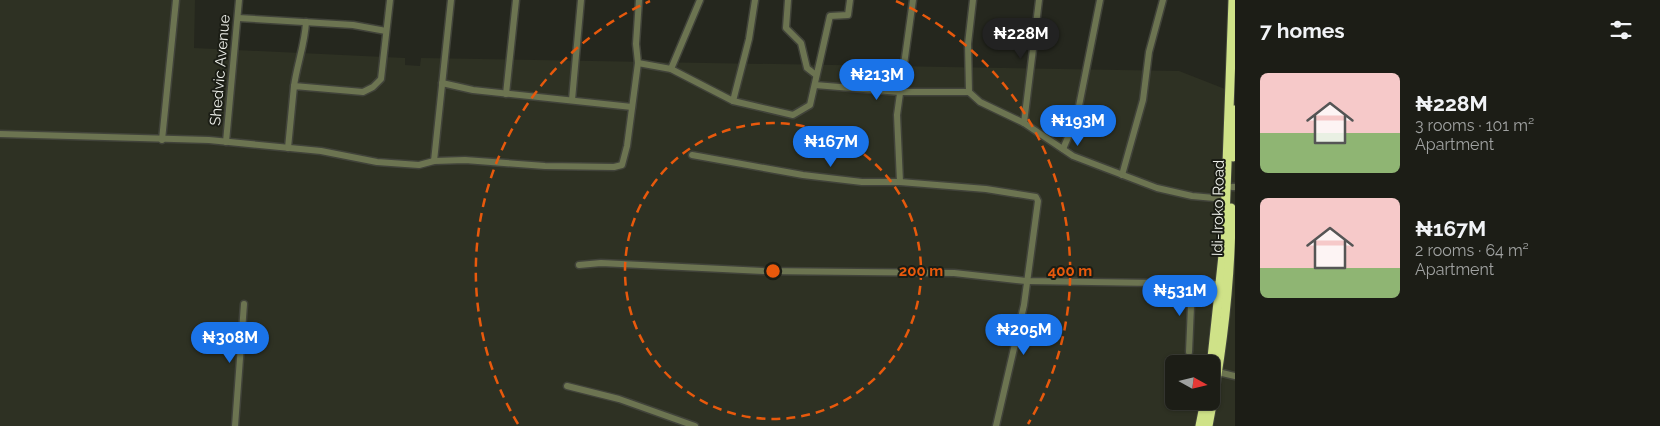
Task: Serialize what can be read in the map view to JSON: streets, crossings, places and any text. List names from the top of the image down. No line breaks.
{"streets":{"highway":["Idi-Iroko Road"],"street":["Shedvic Avenue"]},"north":"right","page":{"heading":"7 homes","price":["₦228M","₦213M","₦193M","₦167M","₦531M","₦205M","₦308M"],"list":[{"name":"₦228M","note":"3 rooms · 101 m² · Apartment"},{"name":"₦167M","note":"2 rooms · 64 m² · Apartment"}]},"rings":["200 m","400 m"]}
